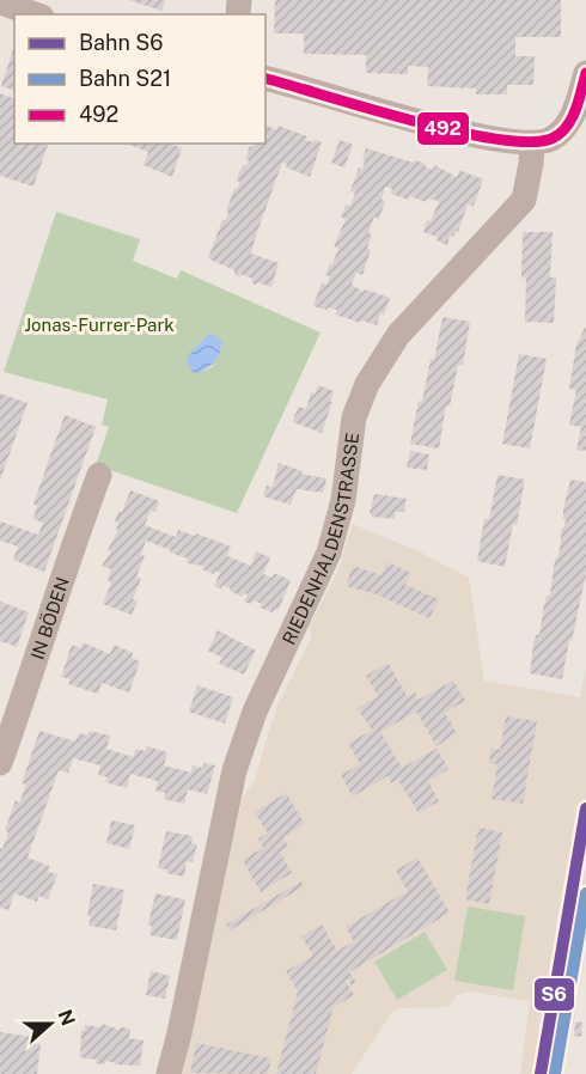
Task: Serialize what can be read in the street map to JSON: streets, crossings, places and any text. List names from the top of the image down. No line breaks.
{"streets":{"street":["RIEDENHALDENSTRASSE","IN BÖDEN"]},"parks":["Jonas-Furrer-Park"],"lines":["transit line 492","rail line S6","rail line S21"],"legend":["Bahn S6","Bahn S21","492"],"north":"right"}
